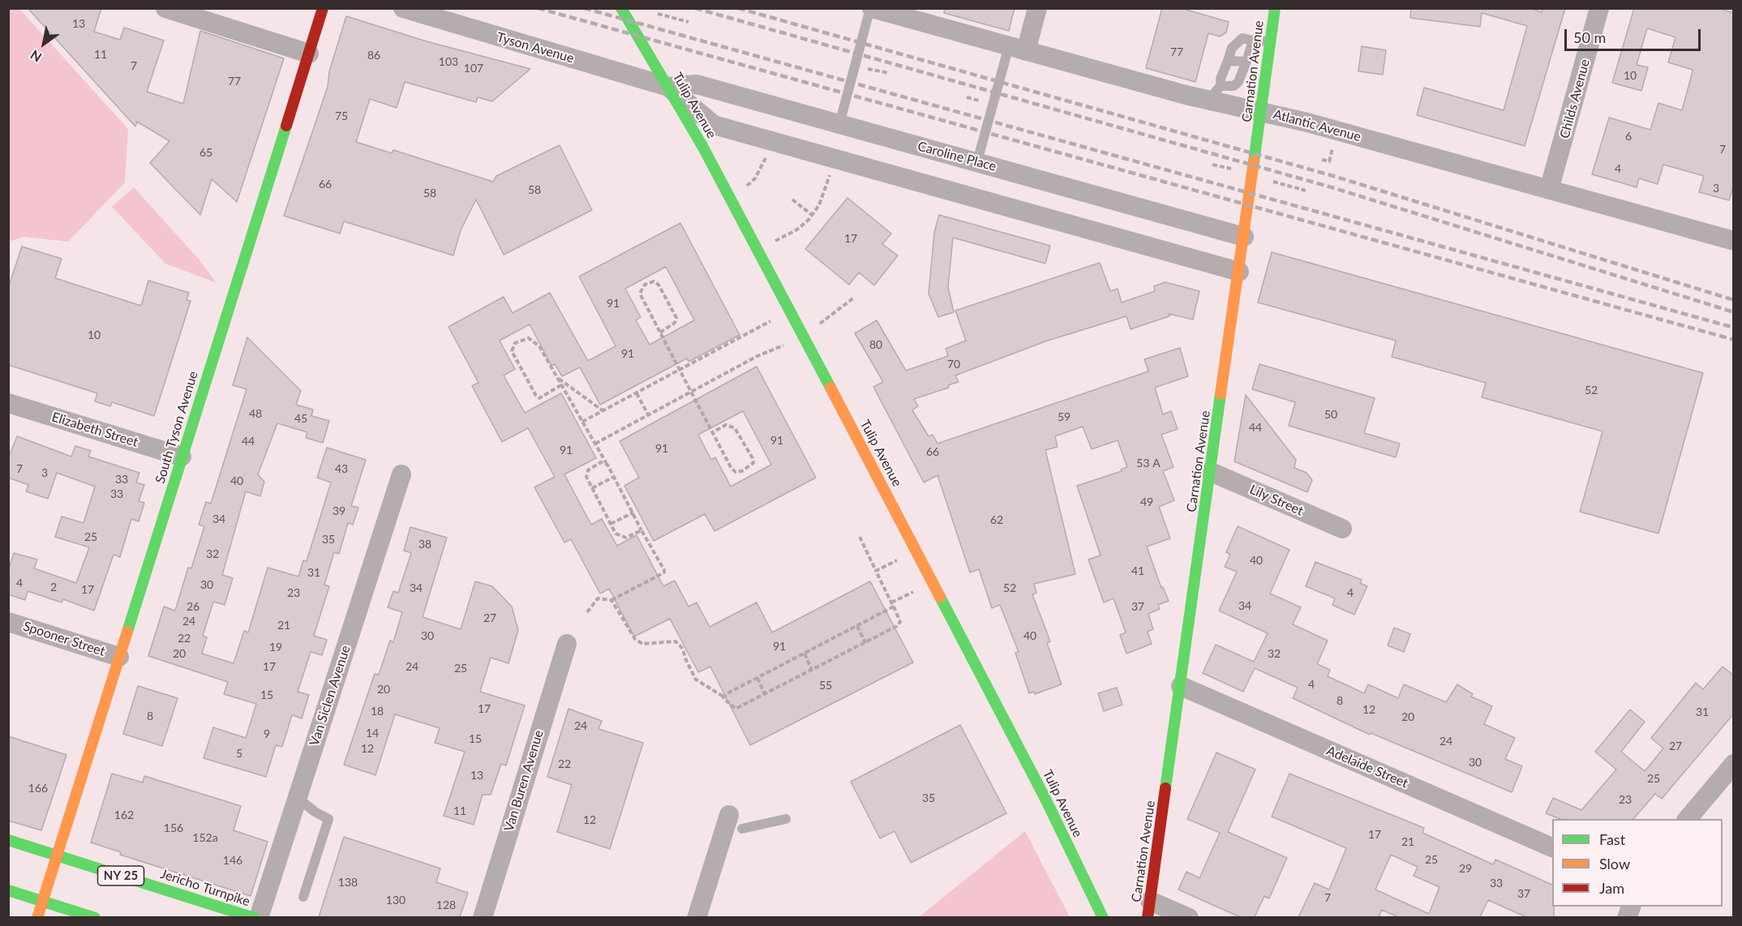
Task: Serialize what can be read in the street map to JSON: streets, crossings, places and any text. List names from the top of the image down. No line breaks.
{"streets":{"street":["Tyson Avenue","Carnation Avenue","Childs Avenue","Tulip Avenue","Atlantic Avenue","Caroline Place","South Tyson Avenue","Elizabeth Street","Lily Street","Spooner Street","Van Siclen Avenue","Adelaide Street","Van Buren Avenue","NY 25","Jericho Turnpike"]},"crossings":[["Tyson Avenue","Tulip Avenue"],["Tyson Avenue","Caroline Place"],["Carnation Avenue","Atlantic Avenue"],["Carnation Avenue","Caroline Place"],["Carnation Avenue","Lily Street"],["Carnation Avenue","Adelaide Street"],["Childs Avenue","Atlantic Avenue"],["Tulip Avenue","Caroline Place"],["South Tyson Avenue","Elizabeth Street"],["South Tyson Avenue","Spooner Street"],["South Tyson Avenue","Jericho Turnpike"]],"house_numbers":["13","77","11","86","103","7","107","10","77","75","6","7","65","4","66","3","58","58","17","91","10","80","91","70","52","48","50","59","45","44","91","44","91","91","66","53 A","7","43","3","33","40","33","49","39","34","62","25","35","38","32","40","41","31","4","30","2","34","52","17","23","4","34","26","37","27","24","21","30","40","22","91","19","20","32","17","24","25","4","55","20","15","8","17","12","18","31","8","20","24","14","9","15","24","27","12","5","30","22","13","25","166","35","23","11","162","12","156","17","152a","21","25","146","29","138","33","37","7","130","128"],"legend":["Fast","Slow","Jam"],"scale_bar":"50 m","north":"bottom left"}
